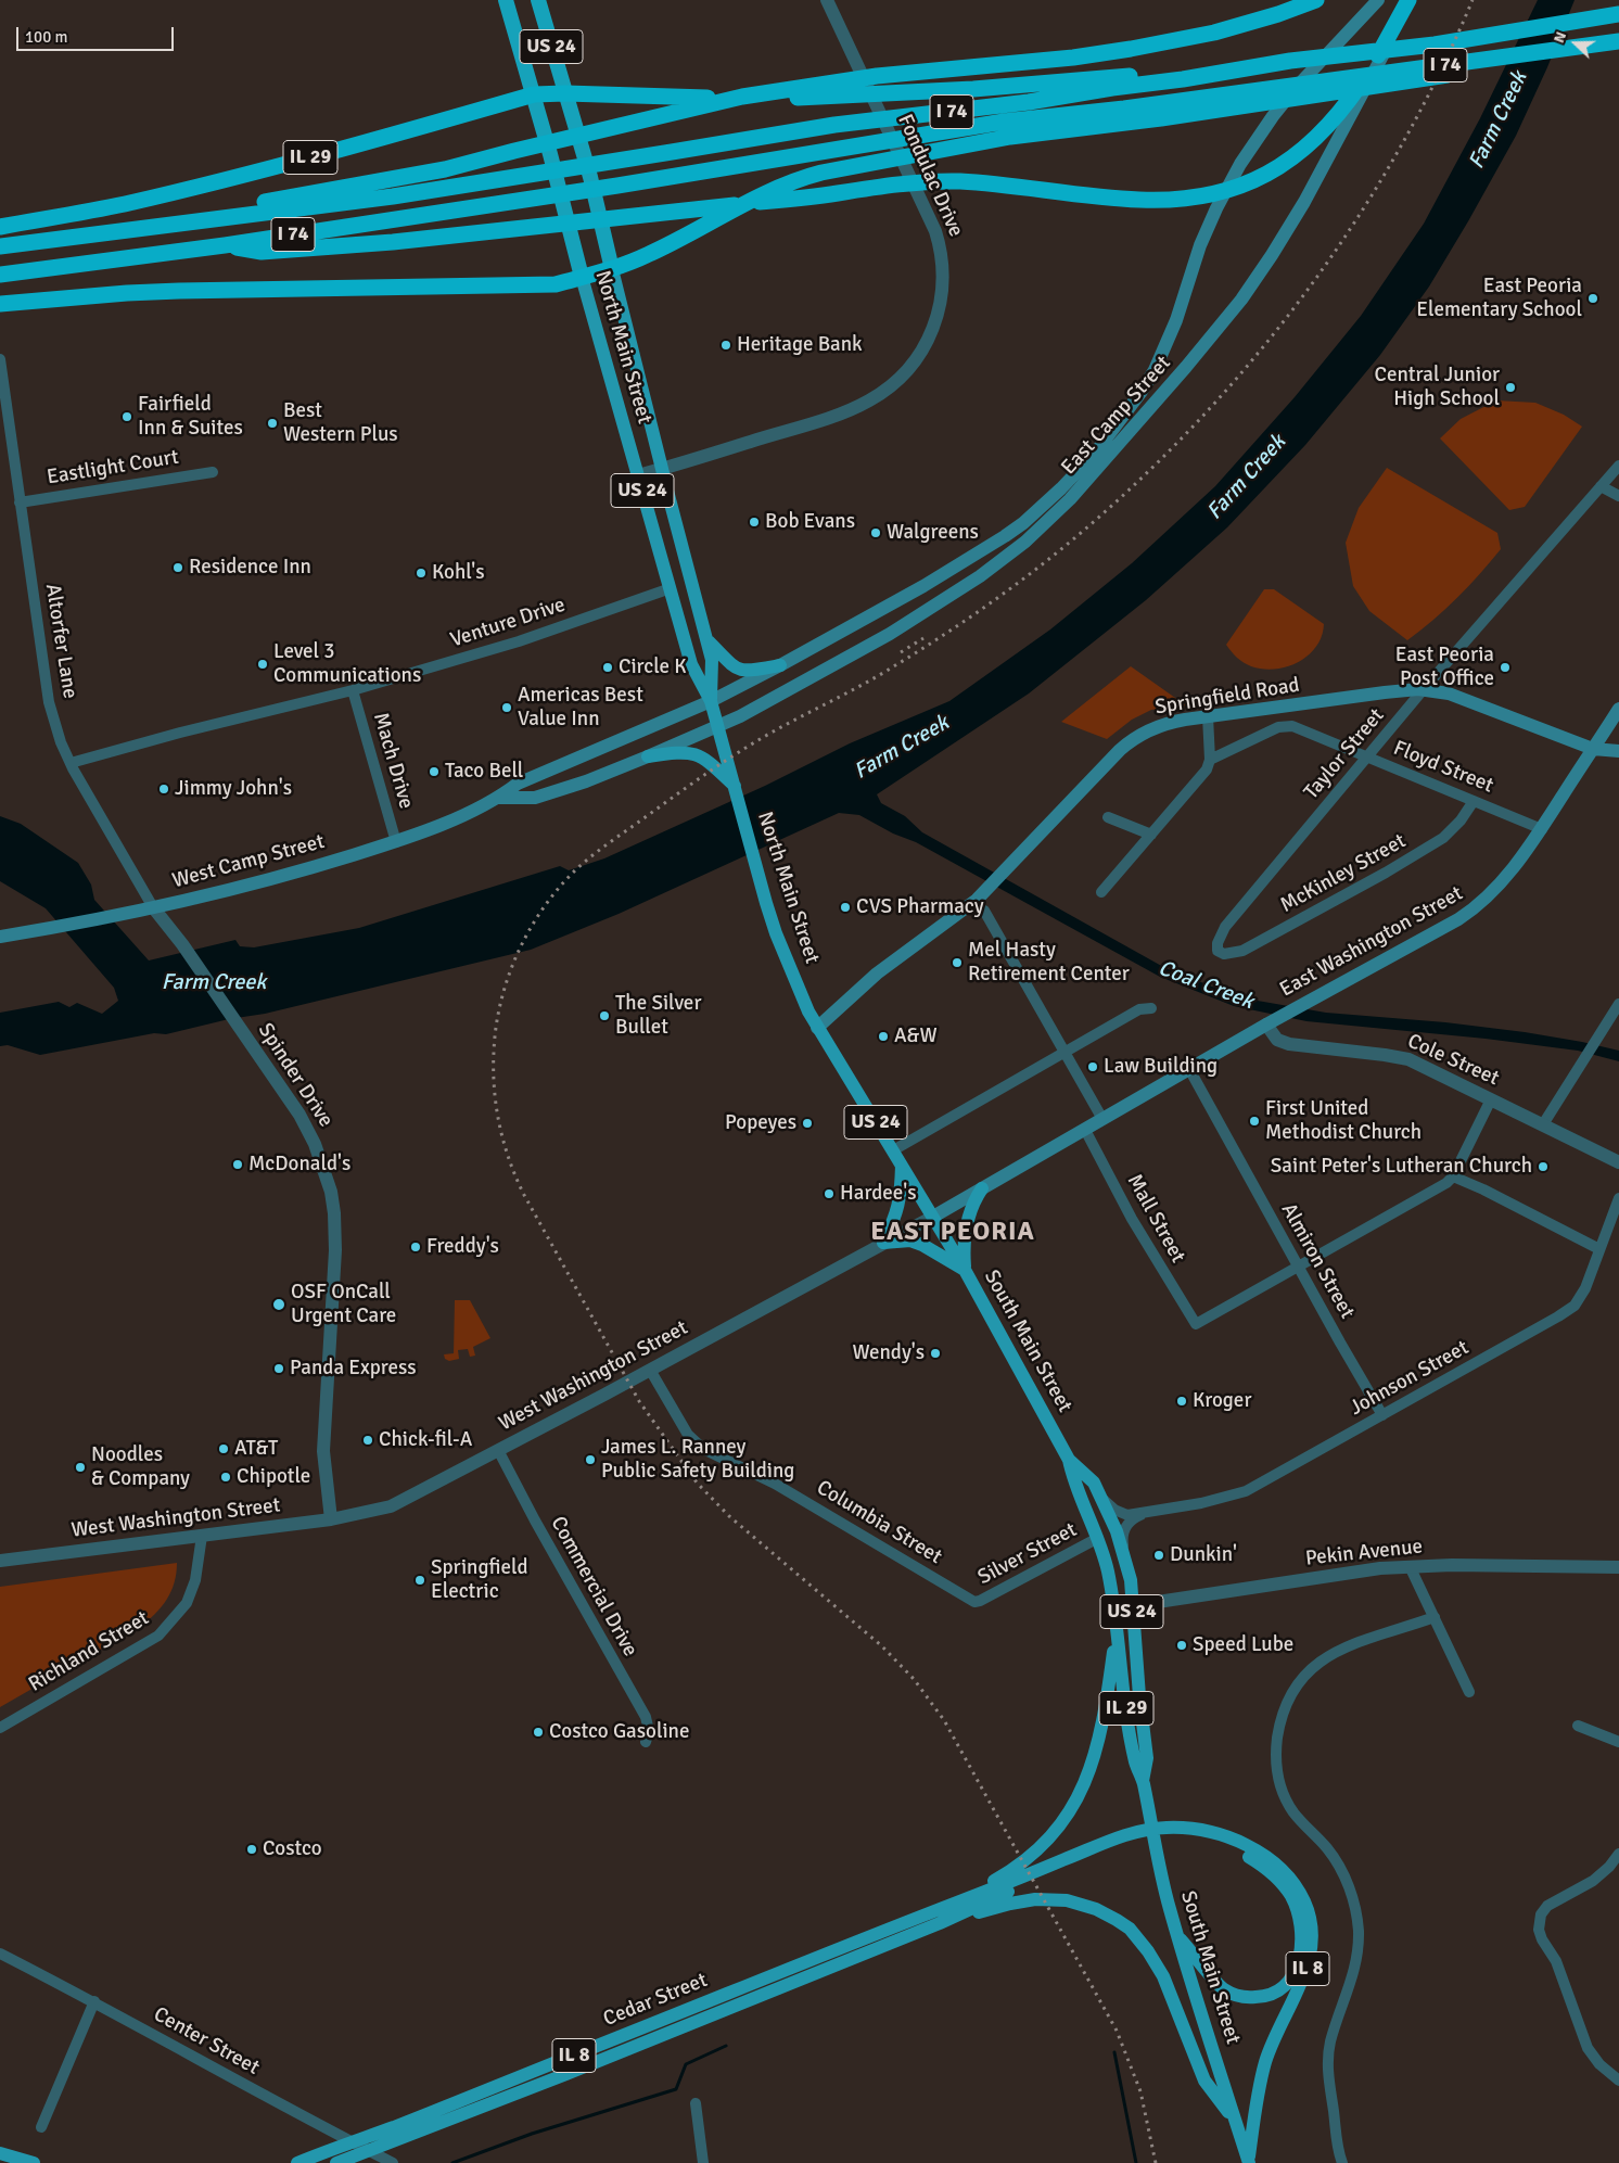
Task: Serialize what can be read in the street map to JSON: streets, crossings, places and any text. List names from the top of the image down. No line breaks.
{"streets":{"highway":["US 24","I 74","IL 29","North Main Street"],"main road":["East Camp Street","Springfield Road","West Camp Street","East Washington Street","South Main Street","IL 8","Cedar Street"],"street":["Fondulac Drive","Eastlight Court","Venture Drive","Altorfer Lane","Taylor Street","Mach Drive","Floyd Street","McKinley Street","Cole Street","Spinder Drive","Mall Street","Almiron Street","West Washington Street","Johnson Street","Columbia Street","Pekin Avenue","Silver Street","Commercial Drive","Richland Street","Center Street"]},"crossings":[["IL 29","North Main Street"],["Fondulac Drive","North Main Street"],["North Main Street","East Camp Street"],["North Main Street","Venture Drive"],["North Main Street","Springfield Road"],["North Main Street","West Camp Street"],["North Main Street","East Washington Street"],["North Main Street","South Main Street"],["North Main Street","West Washington Street"],["East Camp Street","West Camp Street"],["Eastlight Court","Altorfer Lane"],["Venture Drive","Altorfer Lane"],["Venture Drive","Mach Drive"],["Altorfer Lane","West Camp Street"],["Altorfer Lane","Spinder Drive"],["Springfield Road","Taylor Street"],["Springfield Road","East Washington Street"],["Taylor Street","Floyd Street"],["Taylor Street","McKinley Street"],["Mach Drive","West Camp Street"],["Floyd Street","McKinley Street"],["Floyd Street","East Washington Street"],["West Camp Street","Spinder Drive"],["East Washington Street","Cole Street"],["East Washington Street","Mall Street"],["East Washington Street","Almiron Street"],["East Washington Street","South Main Street"],["East Washington Street","West Washington Street"],["Spinder Drive","West Washington Street"],["Mall Street","Almiron Street"],["Almiron Street","Johnson Street"],["South Main Street","West Washington Street"],["South Main Street","Johnson Street"],["South Main Street","Pekin Avenue"],["South Main Street","Silver Street"],["South Main Street","IL 8"],["West Washington Street","Columbia Street"],["West Washington Street","Commercial Drive"],["West Washington Street","Richland Street"],["Columbia Street","Silver Street"],["IL 8","Cedar Street"]],"districts":["EAST PEORIA"],"water":["Farm Creek","Coal Creek"],"places":["East Peoria Elementary School","Heritage Bank","Central Junior High School","Fairfield Inn & Suites","Best Western Plus","Bob Evans","Walgreens","Residence Inn","Kohl's","Level 3 Communications","Circle K","East Peoria Post Office","Americas Best Value Inn","Taco Bell","Jimmy John's","CVS Pharmacy","Mel Hasty Retirement Center","The Silver Bullet","A&W","Law Building","First United Methodist Church","Popeyes","McDonald's","Saint Peter's Lutheran Church","Hardee's","Freddy's","OSF OnCall Urgent Care","Wendy's","Panda Express","Kroger","Chick-fil-A","AT&T","James L. Ranney Public Safety Building","Noodles & Company","Chipotle","Dunkin'","Springfield Electric","Speed Lube","Costco Gasoline","Costco"],"scale_bar":"100 m","north":"left"}
